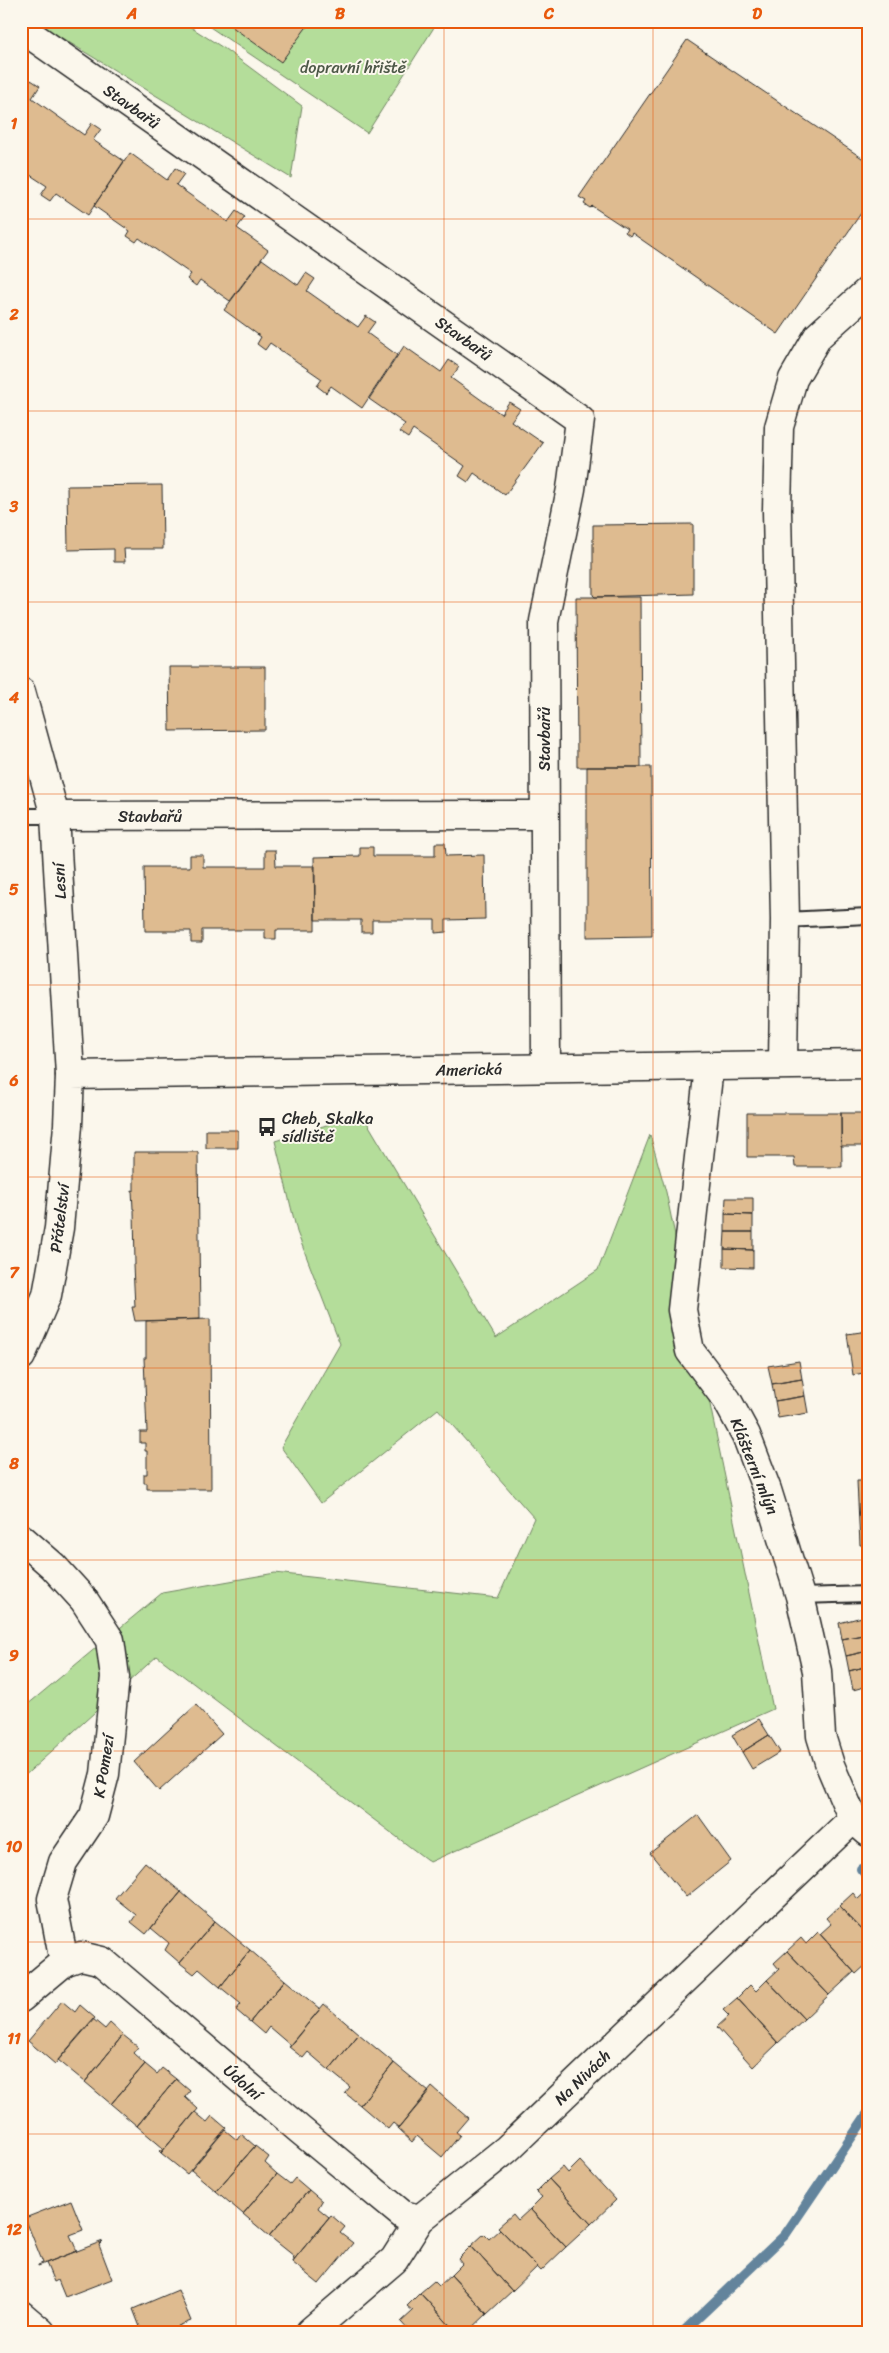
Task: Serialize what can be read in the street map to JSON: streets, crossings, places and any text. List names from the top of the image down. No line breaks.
{"streets":{"street":["Stavbařů","Lesní","Americká","Přátelství","Klášterní mlýn","K Pomezí","Na Nivách","Údolní"]},"crossings":[["Stavbařů","Lesní"],["Stavbařů","Americká"],["Lesní","Americká"],["Lesní","Přátelství"],["Americká","Přátelství"],["Americká","Klášterní mlýn"],["Klášterní mlýn","Na Nivách"],["K Pomezí","Údolní"],["Na Nivách","Údolní"]],"parks":["dopravní hřiště"],"places":{"bus stop":["Cheb, Skalka sídliště"]},"grid":{"columns":["A","B","C","D"],"rows":["1","2","3","4","5","6","7","8","9","10","11","12"]}}
